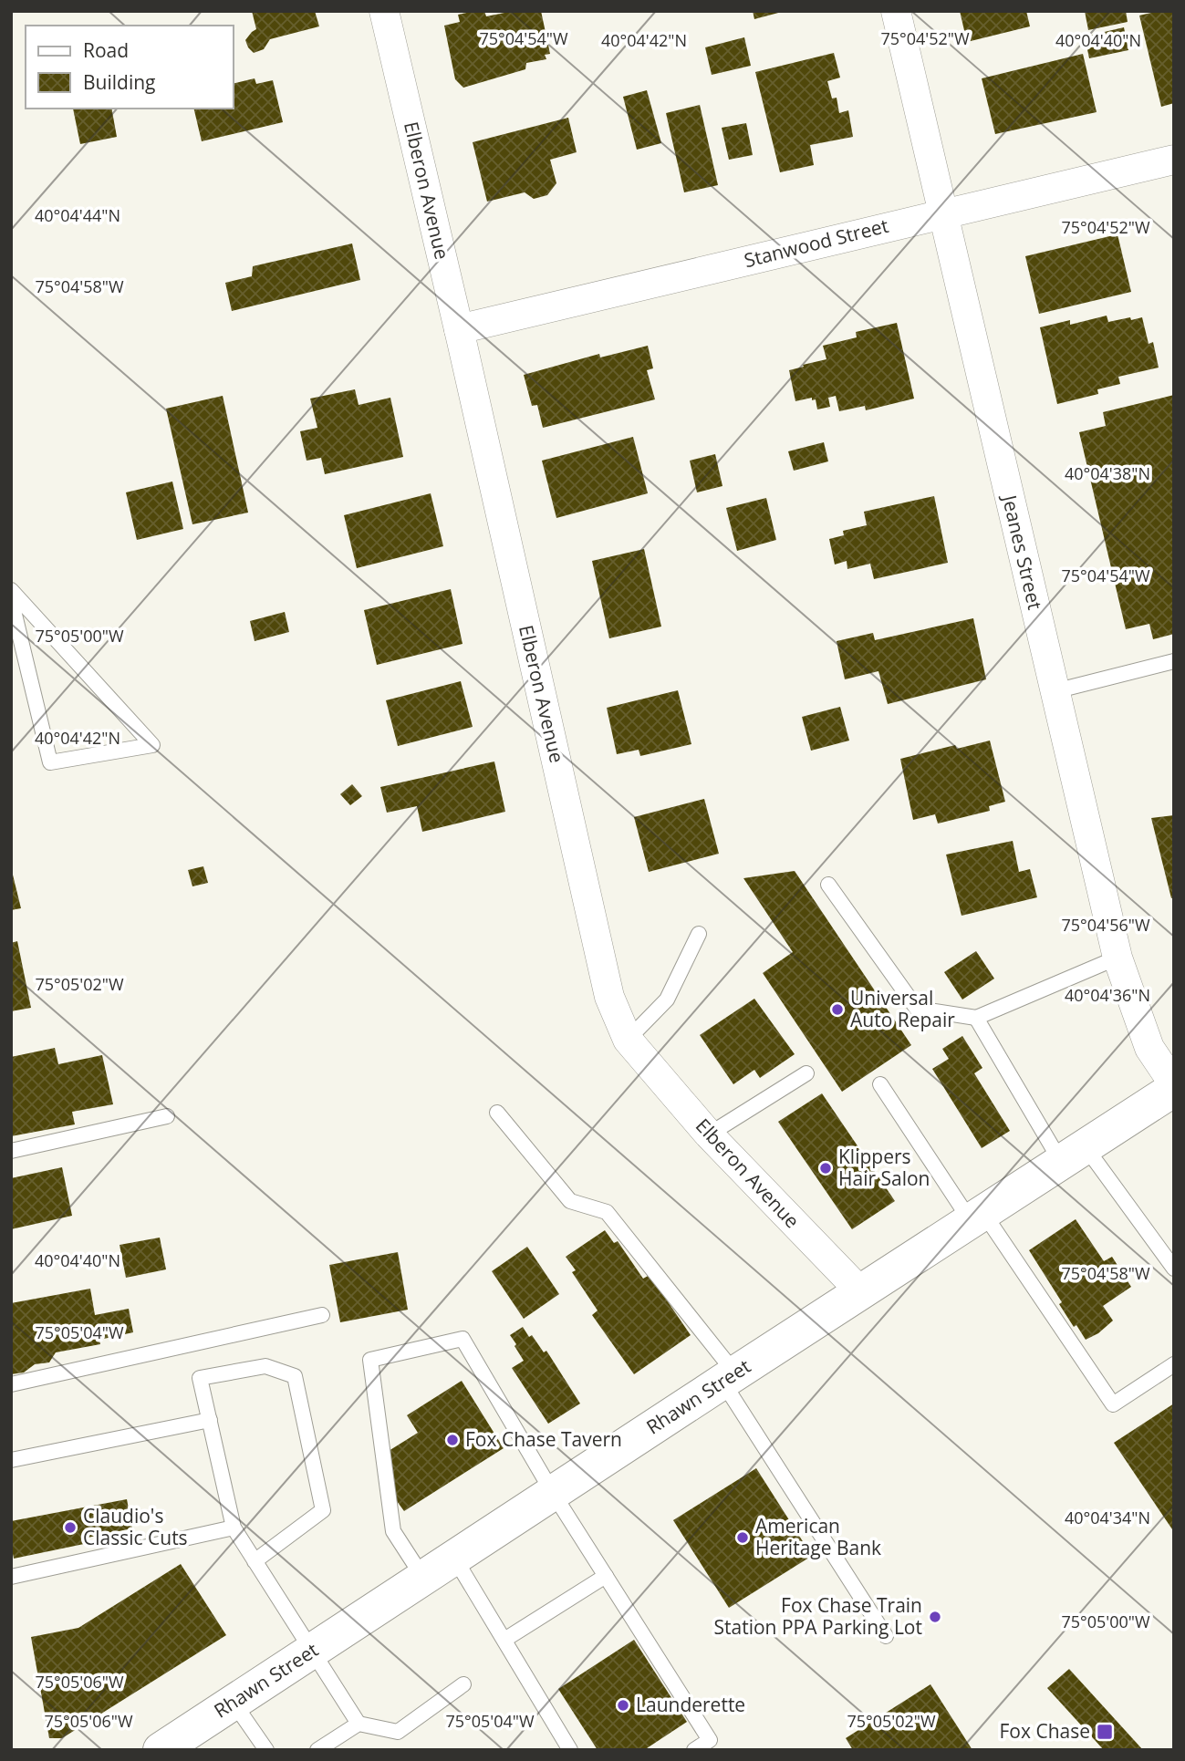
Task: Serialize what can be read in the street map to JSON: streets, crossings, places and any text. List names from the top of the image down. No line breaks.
{"streets":{"main road":["Rhawn Street"],"street":["Elberon Avenue","Stanwood Street","Jeanes Street"]},"crossings":[["Elberon Avenue","Stanwood Street"],["Elberon Avenue","Rhawn Street"],["Stanwood Street","Jeanes Street"],["Jeanes Street","Rhawn Street"]],"places":{"other":["Universal Auto Repair","Klippers Hair Salon","Fox Chase Tavern","Claudio's Classic Cuts","American Heritage Bank","Fox Chase Train Station PPA Parking Lot","Launderette"],"transit":["Fox Chase"]},"legend":["Road","Building"],"coordinates":["75°04'54\"W","75°04'52\"W","40°04'42\"N","40°04'40\"N","40°04'44\"N","75°04'58\"W","40°04'38\"N","75°05'00\"W","75°04'56\"W","75°05'02\"W","40°04'36\"N","75°05'04\"W","40°04'34\"N","75°05'06\"W"]}
